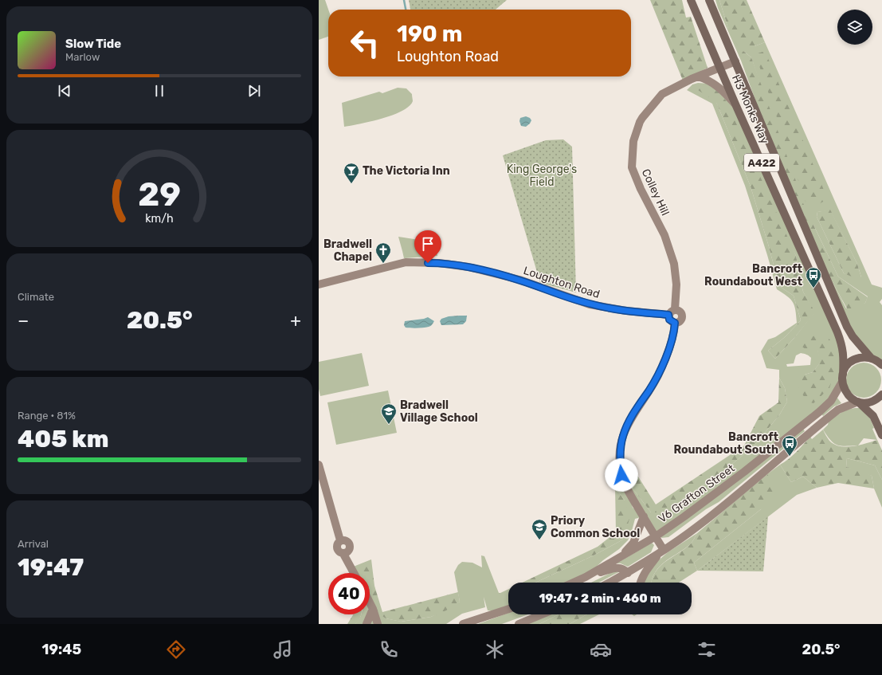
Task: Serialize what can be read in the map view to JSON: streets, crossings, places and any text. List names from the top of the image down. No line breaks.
{"streets":{"main road":["H3 Monks Way","A422"],"street":["Colley Hill","Loughton Road","V6 Grafton Street"]},"crossings":[["H3 Monks Way","A422"],["H3 Monks Way","Colley Hill"],["H3 Monks Way","V6 Grafton Street"],["A422","V6 Grafton Street"],["Colley Hill","Loughton Road"]],"parks":["King George's Field"],"places":{"bar":["The Victoria Inn"],"church":["Bradwell Chapel"],"bus stop":["Bancroft Roundabout West","Bancroft Roundabout South"],"school or university":["Bradwell Village School","Priory Common School"]},"page":{"turn":["190 m","Loughton Road"],"song":["Slow Tide","Marlow"],"tile":["Climate",["Range · 81%","405 km"],["Arrival","19:47"]],"heat":["−","20.5°","+"],"limit":"40","trip":"19:47 · 2 min · 460 m","tabs":["19:45","20.5°"],"gauge":["29","km/h"]}}
